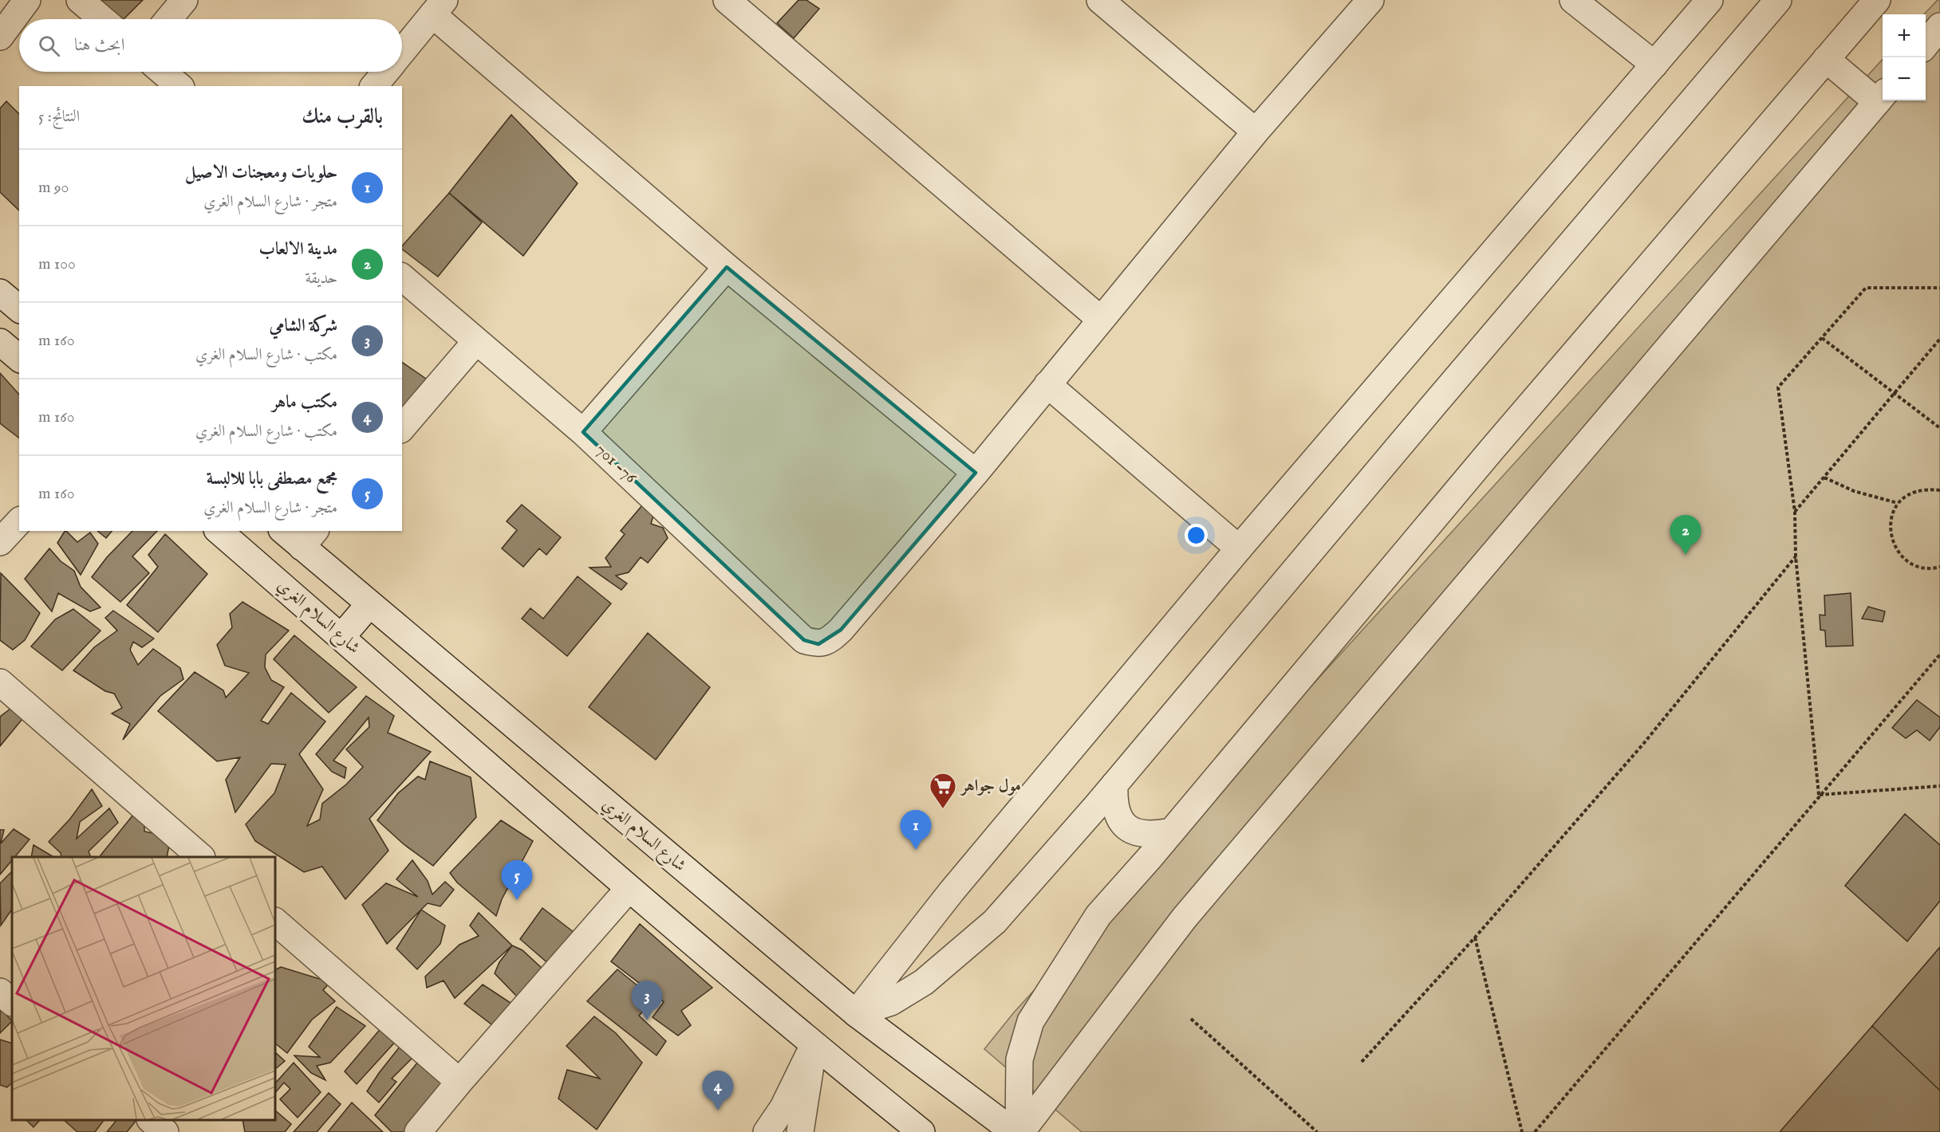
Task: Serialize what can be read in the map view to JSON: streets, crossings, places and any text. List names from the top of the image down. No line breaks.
{"streets":{"street":["701 -76","شارع السلام الغري"]},"places":{"supermarket":["مول جواهر"]},"page":{"map_buttons":["+","−"],"search":"ابحث هنا","heading":["بالقرب منك","النتائج: 5"],"list":[{"mark":"1","name":"حلويات ومعجنات الاصيل","note":"متجر · شارع السلام الغري","value":"90 m"},{"mark":"2","name":"مدينة الالعاب","note":"حديقة","value":"100 m"},{"mark":"3","name":"شركة الشامي","note":"مكتب · شارع السلام الغري","value":"160 m"},{"mark":"4","name":"مكتب ماهر","note":"مكتب · شارع السلام الغري","value":"160 m"},{"mark":"5","name":"مجمع مصطفى بابا للالبسة","note":"متجر · شارع السلام الغري","value":"160 m"}],"pins":["2","1","5","3","4"]}}
